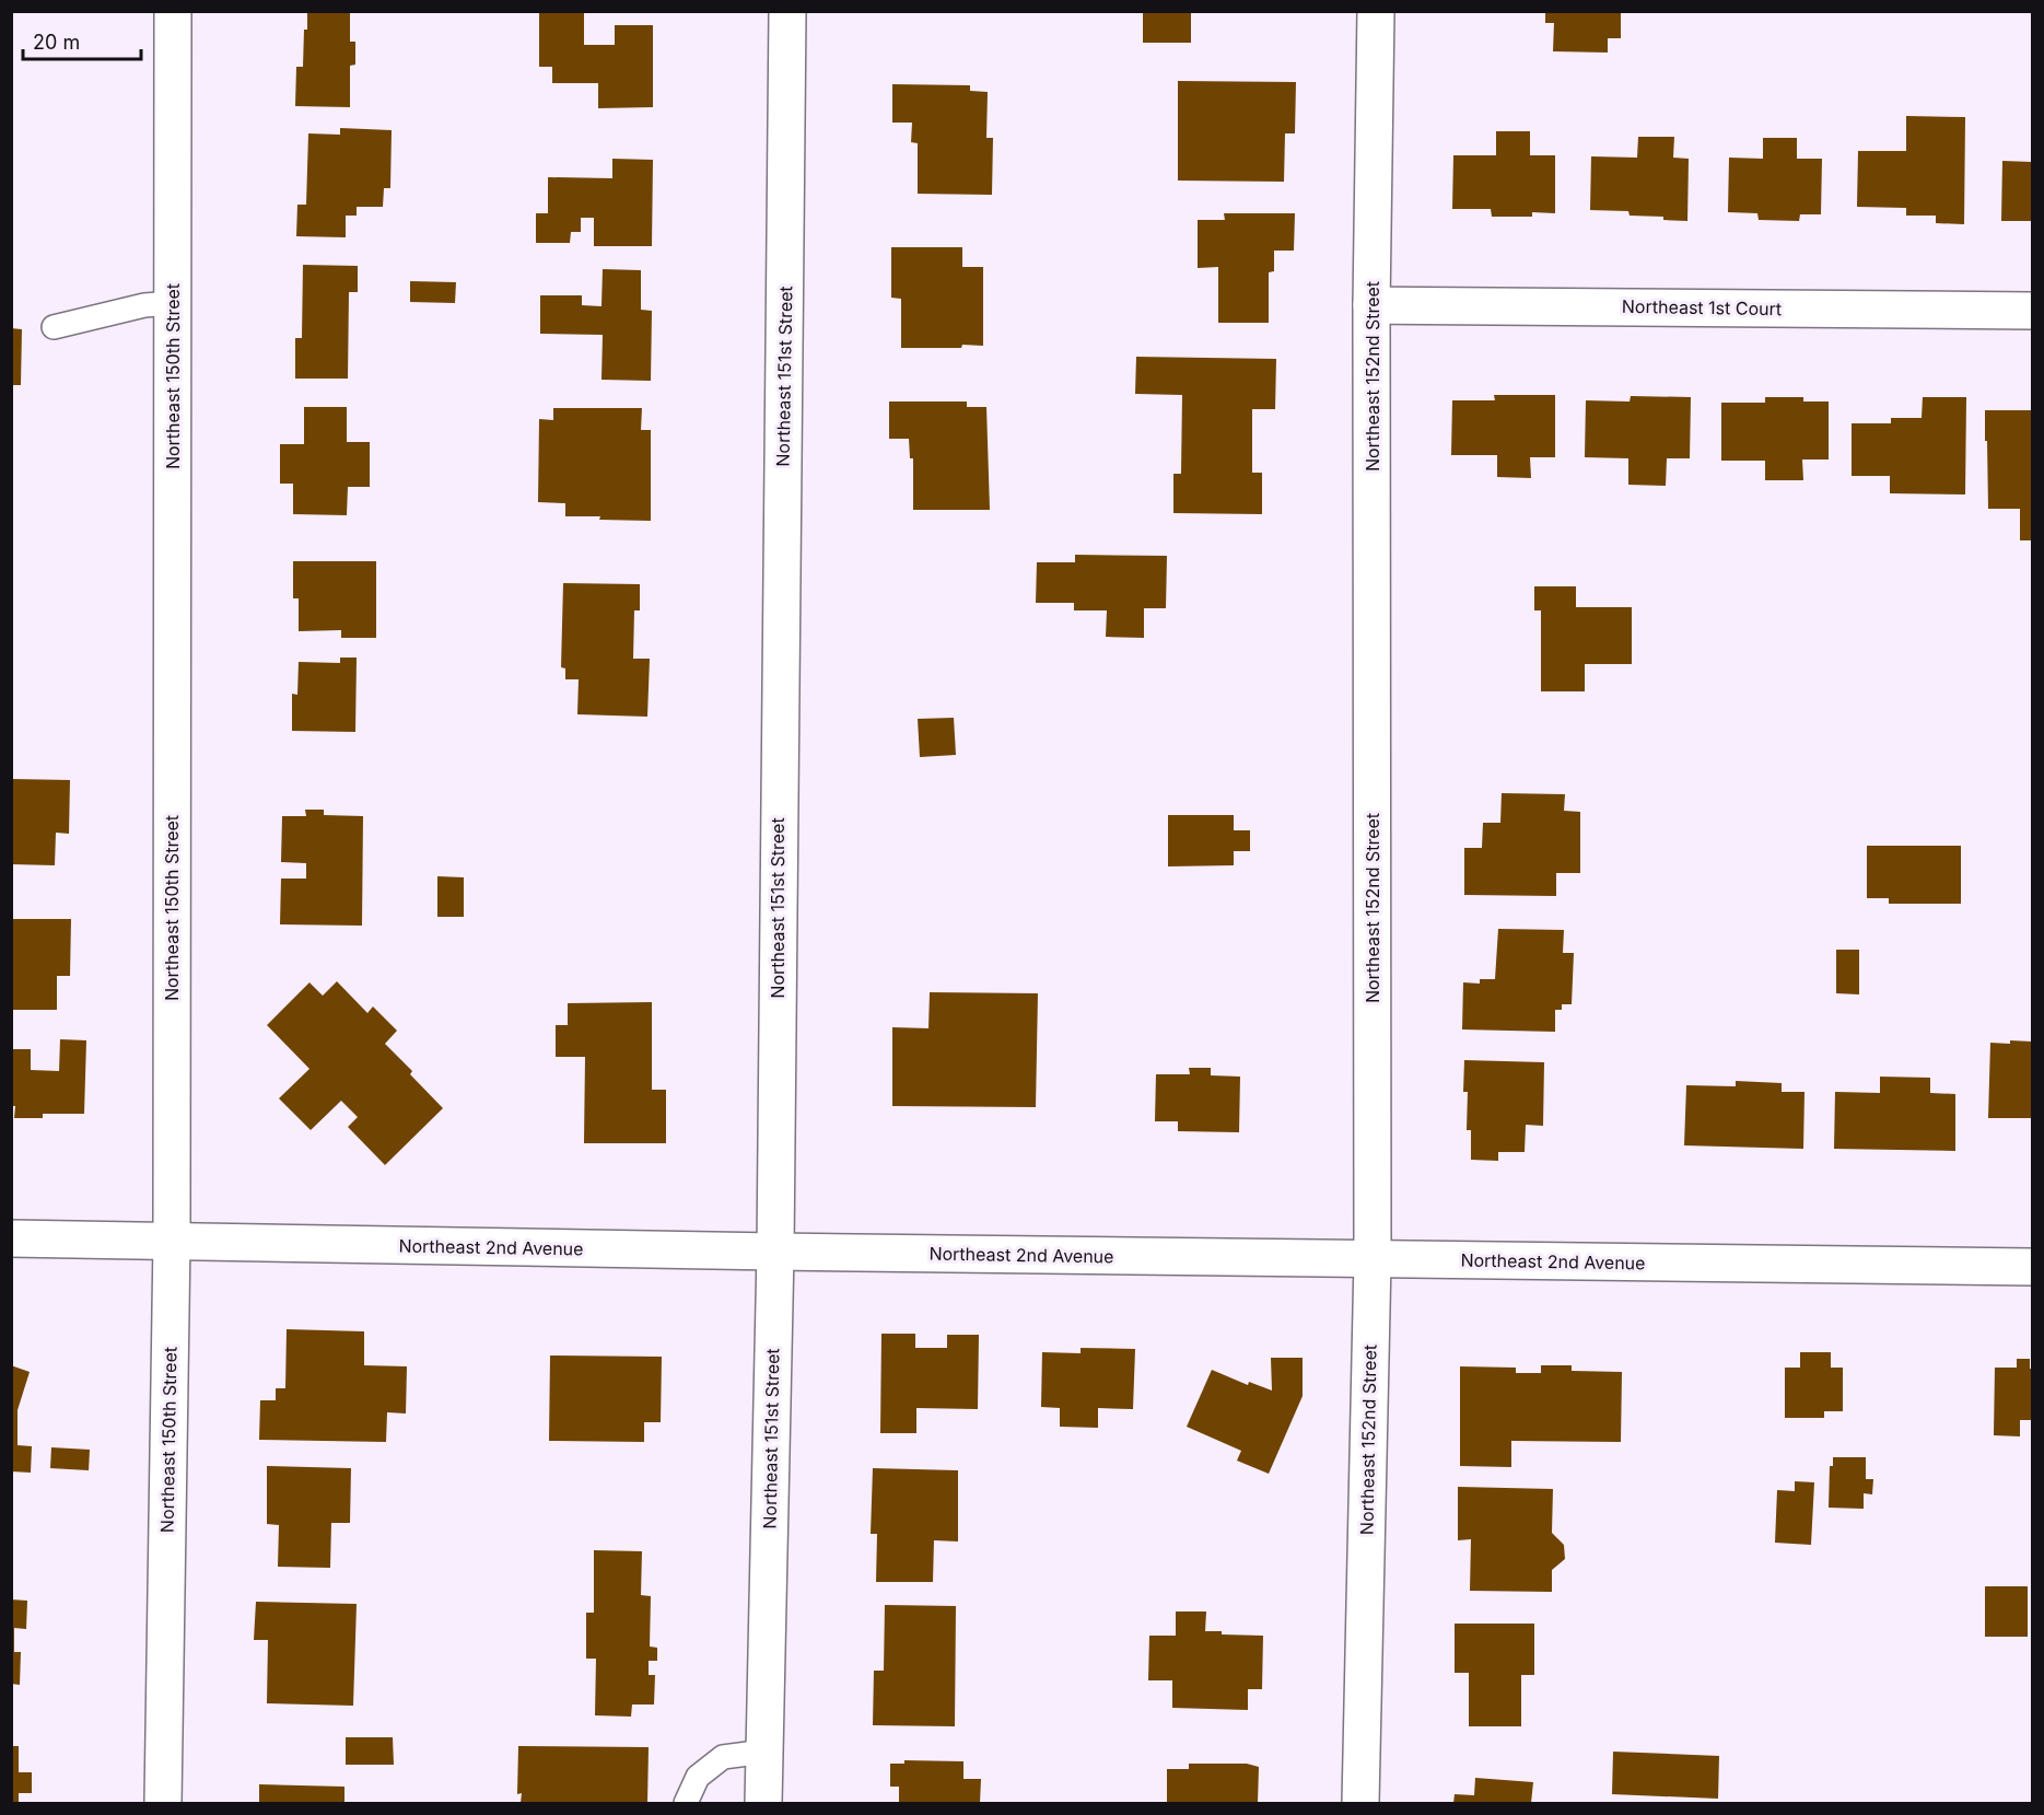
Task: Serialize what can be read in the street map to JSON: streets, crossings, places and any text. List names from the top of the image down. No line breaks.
{"streets":{"street":["Northeast 1st Court","Northeast 150th Street","Northeast 151st Street","Northeast 152nd Street","Northeast 2nd Avenue"]},"crossings":[["Northeast 1st Court","Northeast 152nd Street"],["Northeast 150th Street","Northeast 2nd Avenue"],["Northeast 151st Street","Northeast 2nd Avenue"],["Northeast 152nd Street","Northeast 2nd Avenue"]],"scale_bar":"20 m"}
